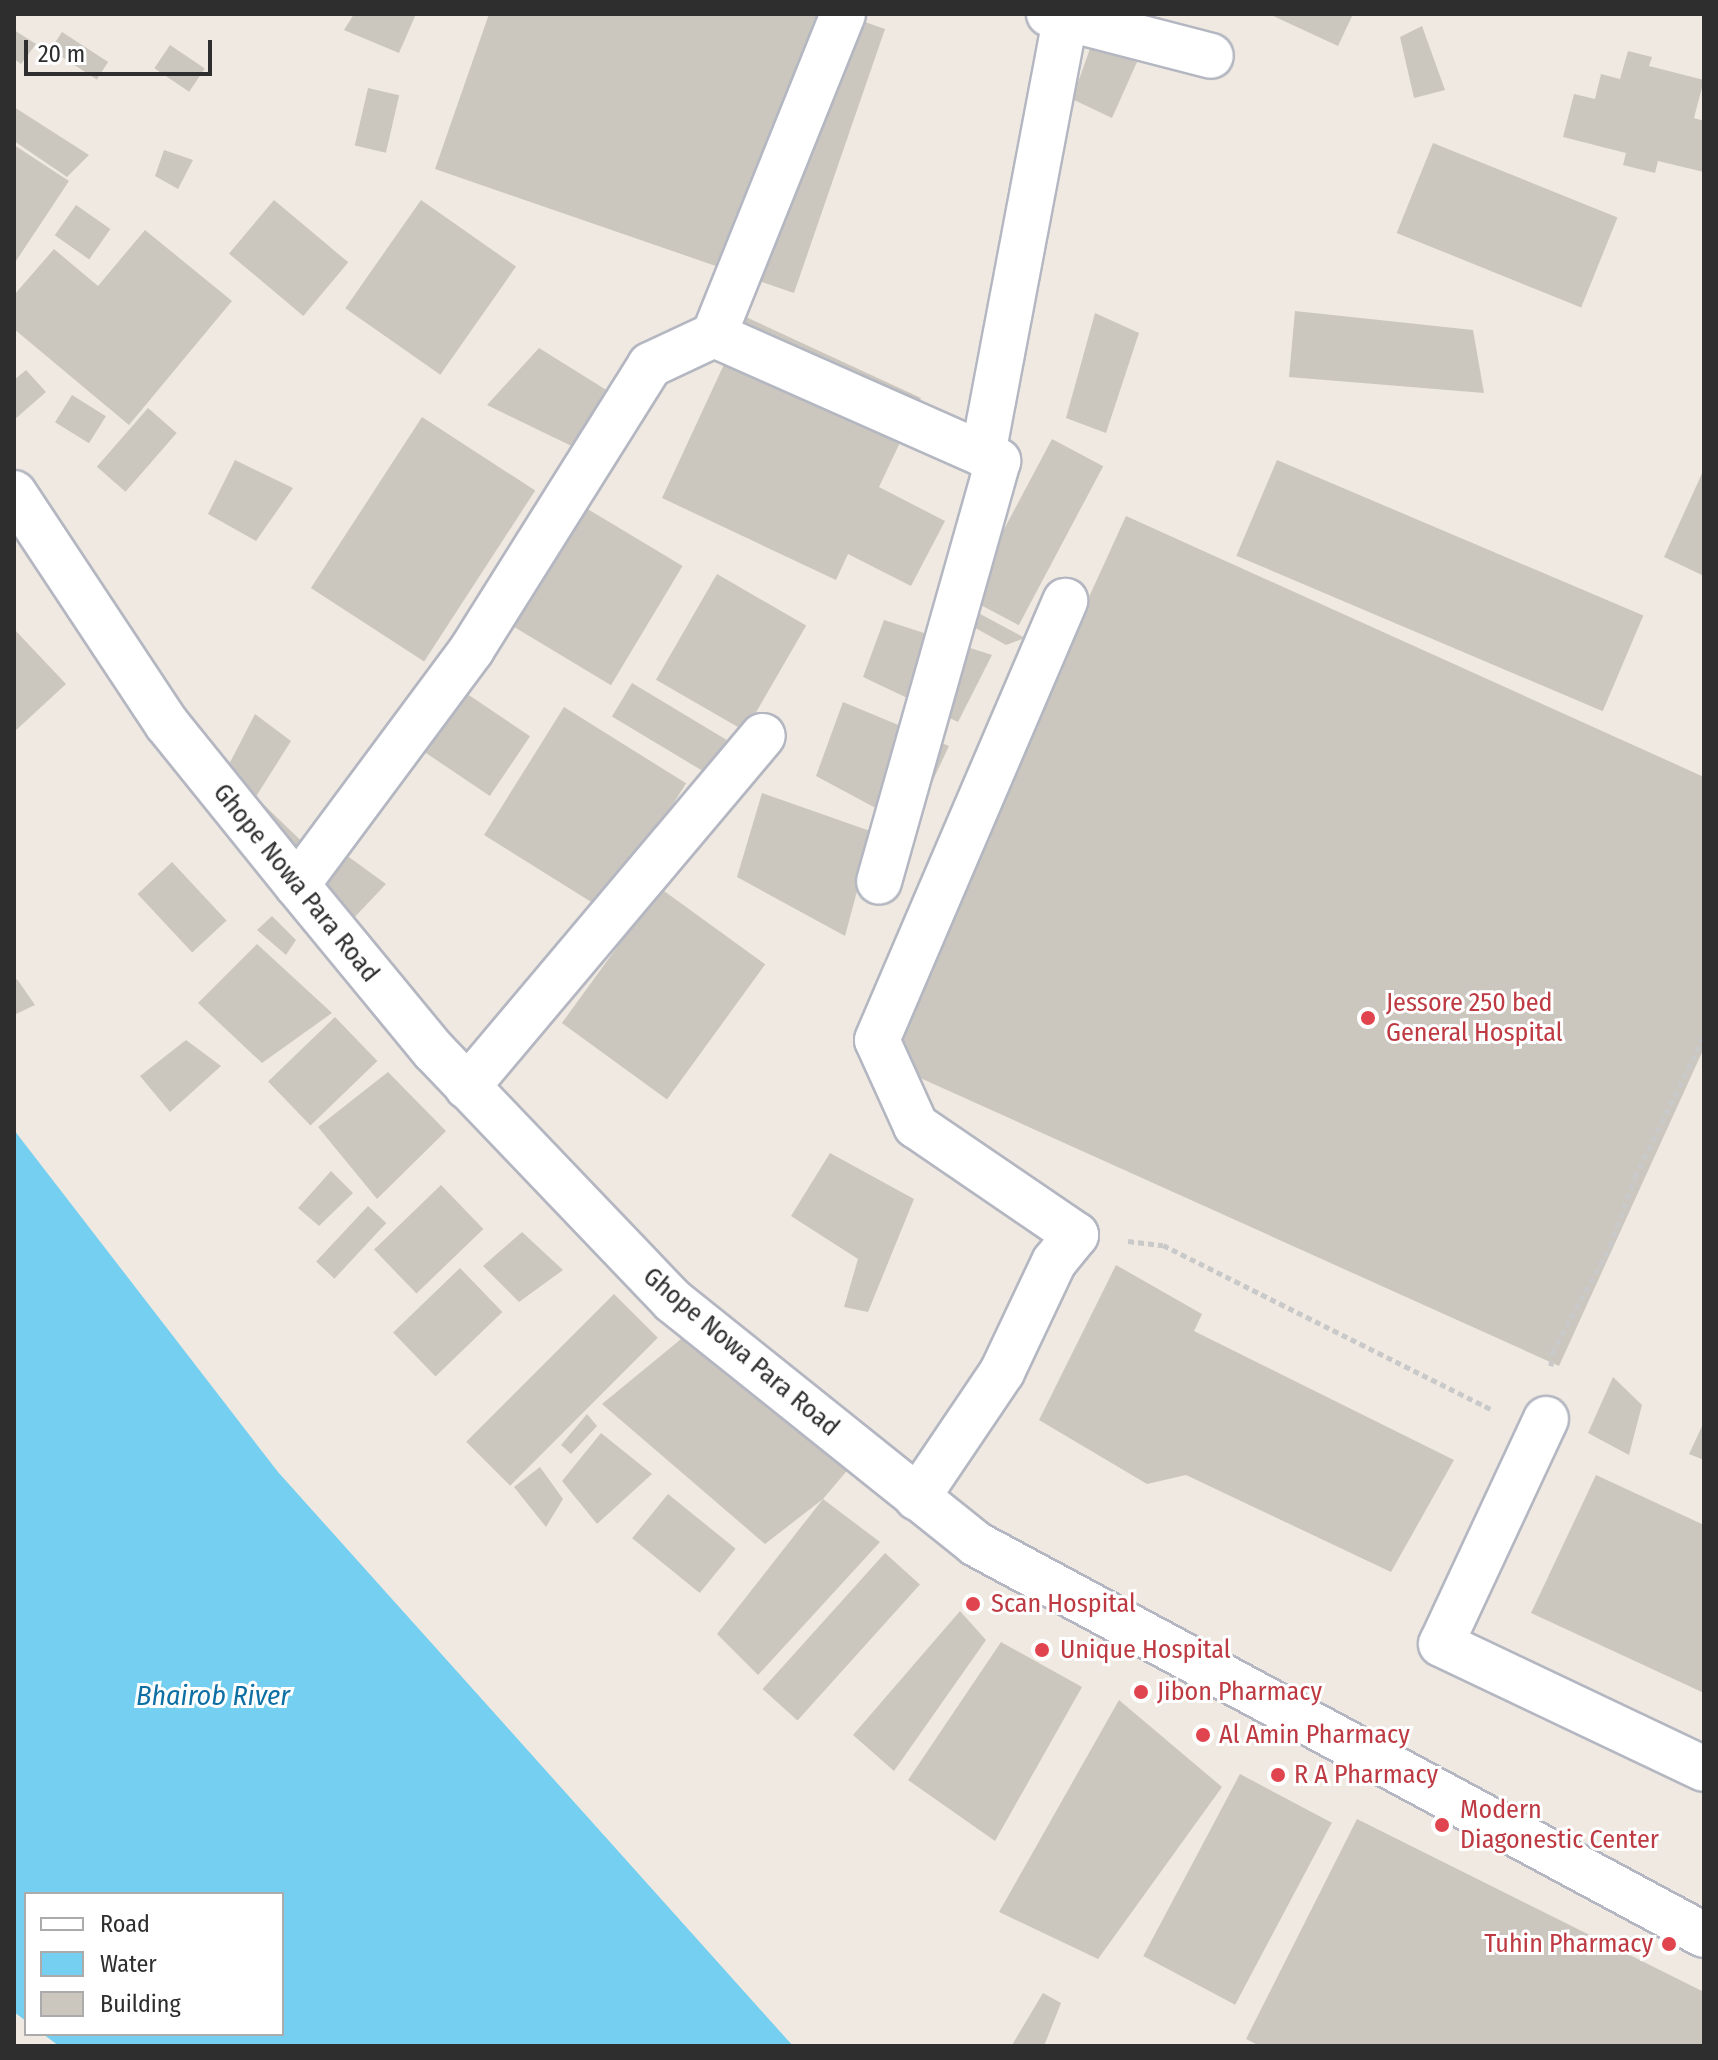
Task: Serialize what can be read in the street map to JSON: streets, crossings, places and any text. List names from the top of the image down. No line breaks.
{"streets":{"street":["Ghope Nowa Para Road"]},"water":["Bhairob River"],"places":["Jessore 250 bed General Hospital","Scan Hospital","Unique Hospital","Jibon Pharmacy","Al Amin Pharmacy","R A Pharmacy","Modern Diagonestic Center","Tuhin Pharmacy"],"legend":["Road","Water","Building"],"scale_bar":"20 m"}
